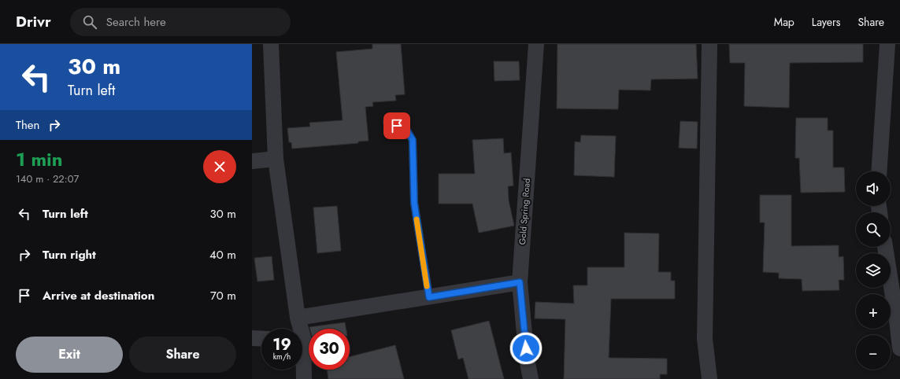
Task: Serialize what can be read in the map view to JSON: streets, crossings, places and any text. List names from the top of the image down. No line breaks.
{"streets":{"street":["Gold Spring Road"]},"page":{"header":"Drivr","search":"Search here","nav":["Map","Layers","Share"],"turn":["30 m","Turn left"],"then":"Then","heading":["1 min","140 m · 22:07"],"map_buttons":["+","−"],"list":[{"name":"Turn left","value":"30 m"},{"name":"Turn right","value":"40 m"},{"name":"Arrive at destination","value":"70 m"}],"speed":"19 km/h","limit":"30","buttons":["Exit","Share"]}}
